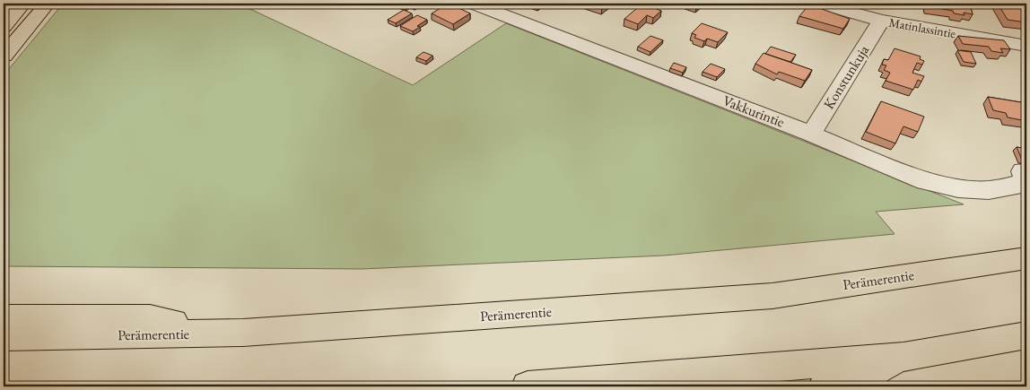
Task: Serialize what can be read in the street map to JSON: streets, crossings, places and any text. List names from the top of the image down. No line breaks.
{"streets":{"main road":["Perämerentie"],"street":["Matinlassintie","Konstunkuja","Vakkurintie"]},"crossings":[["Matinlassintie","Konstunkuja"],["Konstunkuja","Vakkurintie"]]}
